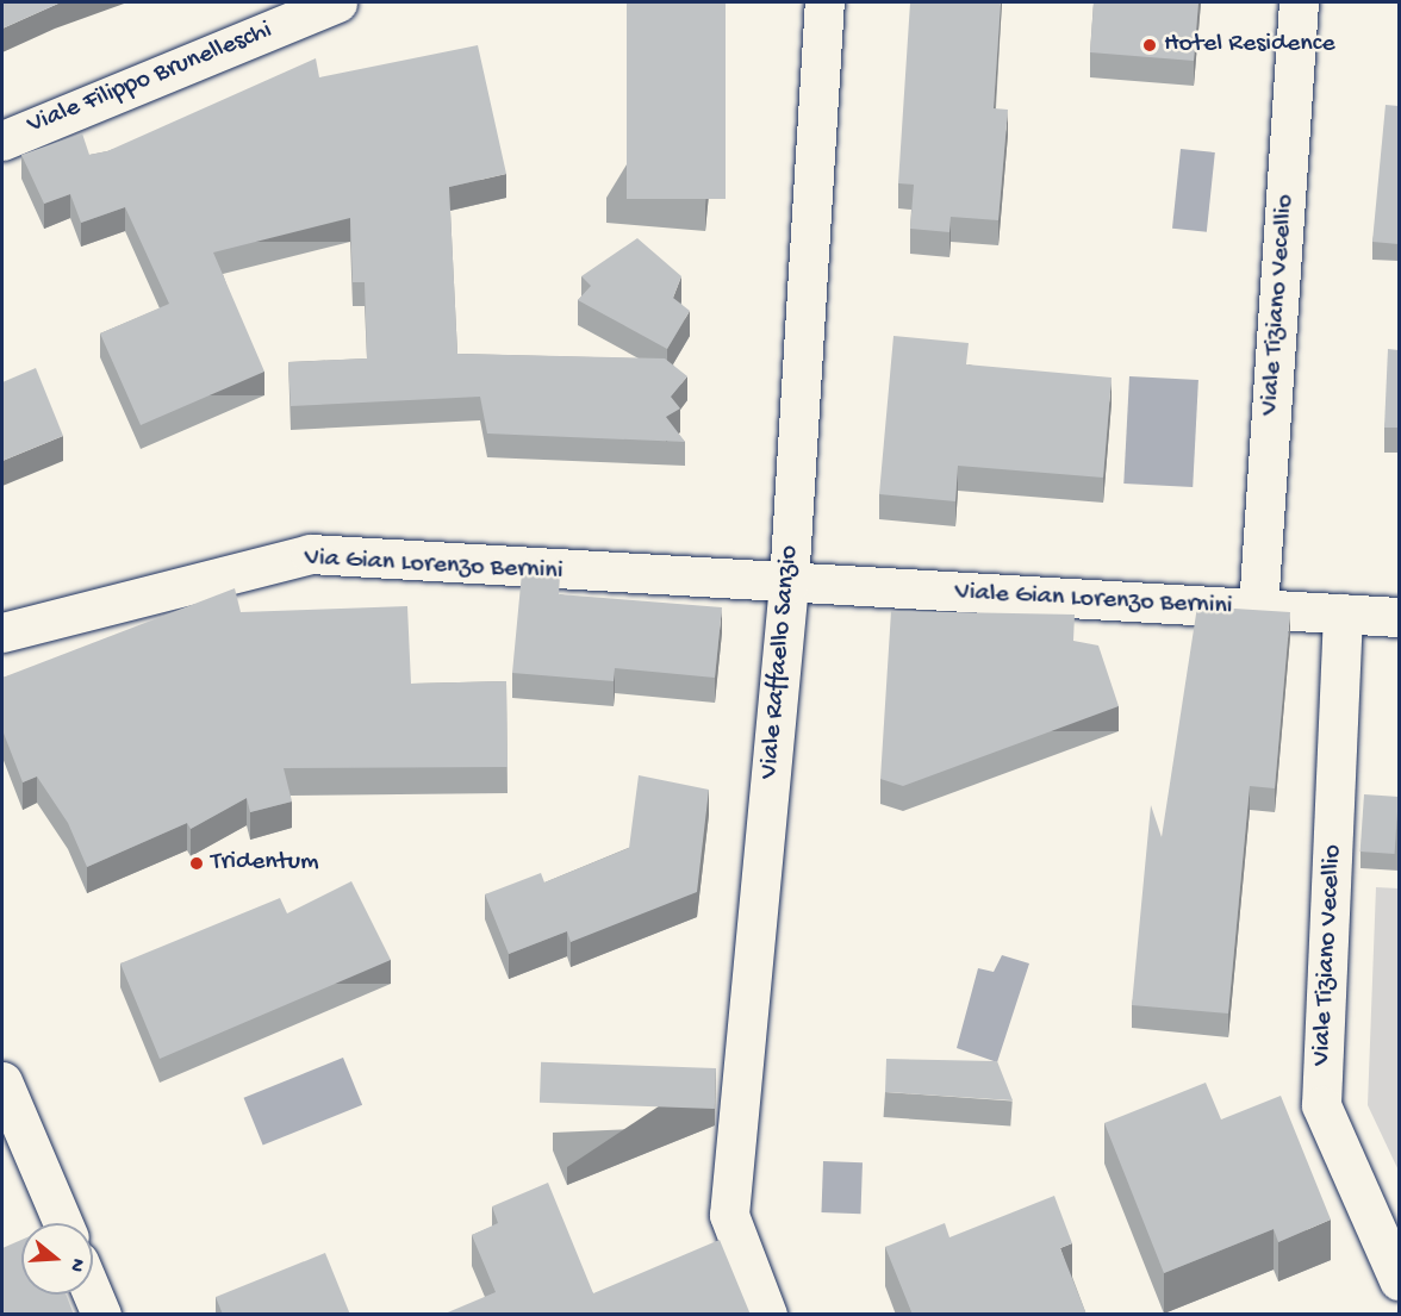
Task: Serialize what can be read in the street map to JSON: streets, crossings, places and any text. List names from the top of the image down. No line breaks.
{"streets":{"street":["Viale Filippo Brunelleschi","Viale Tiziano Vecellio","Via Gian Lorenzo Bernini","Viale Gian Lorenzo Bernini","Viale Raffaello Sanzio"]},"crossings":[["Viale Tiziano Vecellio","Viale Gian Lorenzo Bernini"],["Via Gian Lorenzo Bernini","Viale Gian Lorenzo Bernini"],["Via Gian Lorenzo Bernini","Viale Raffaello Sanzio"],["Viale Gian Lorenzo Bernini","Viale Raffaello Sanzio"]],"places":["Hotel Residence","Tridentum"],"north":"right"}
